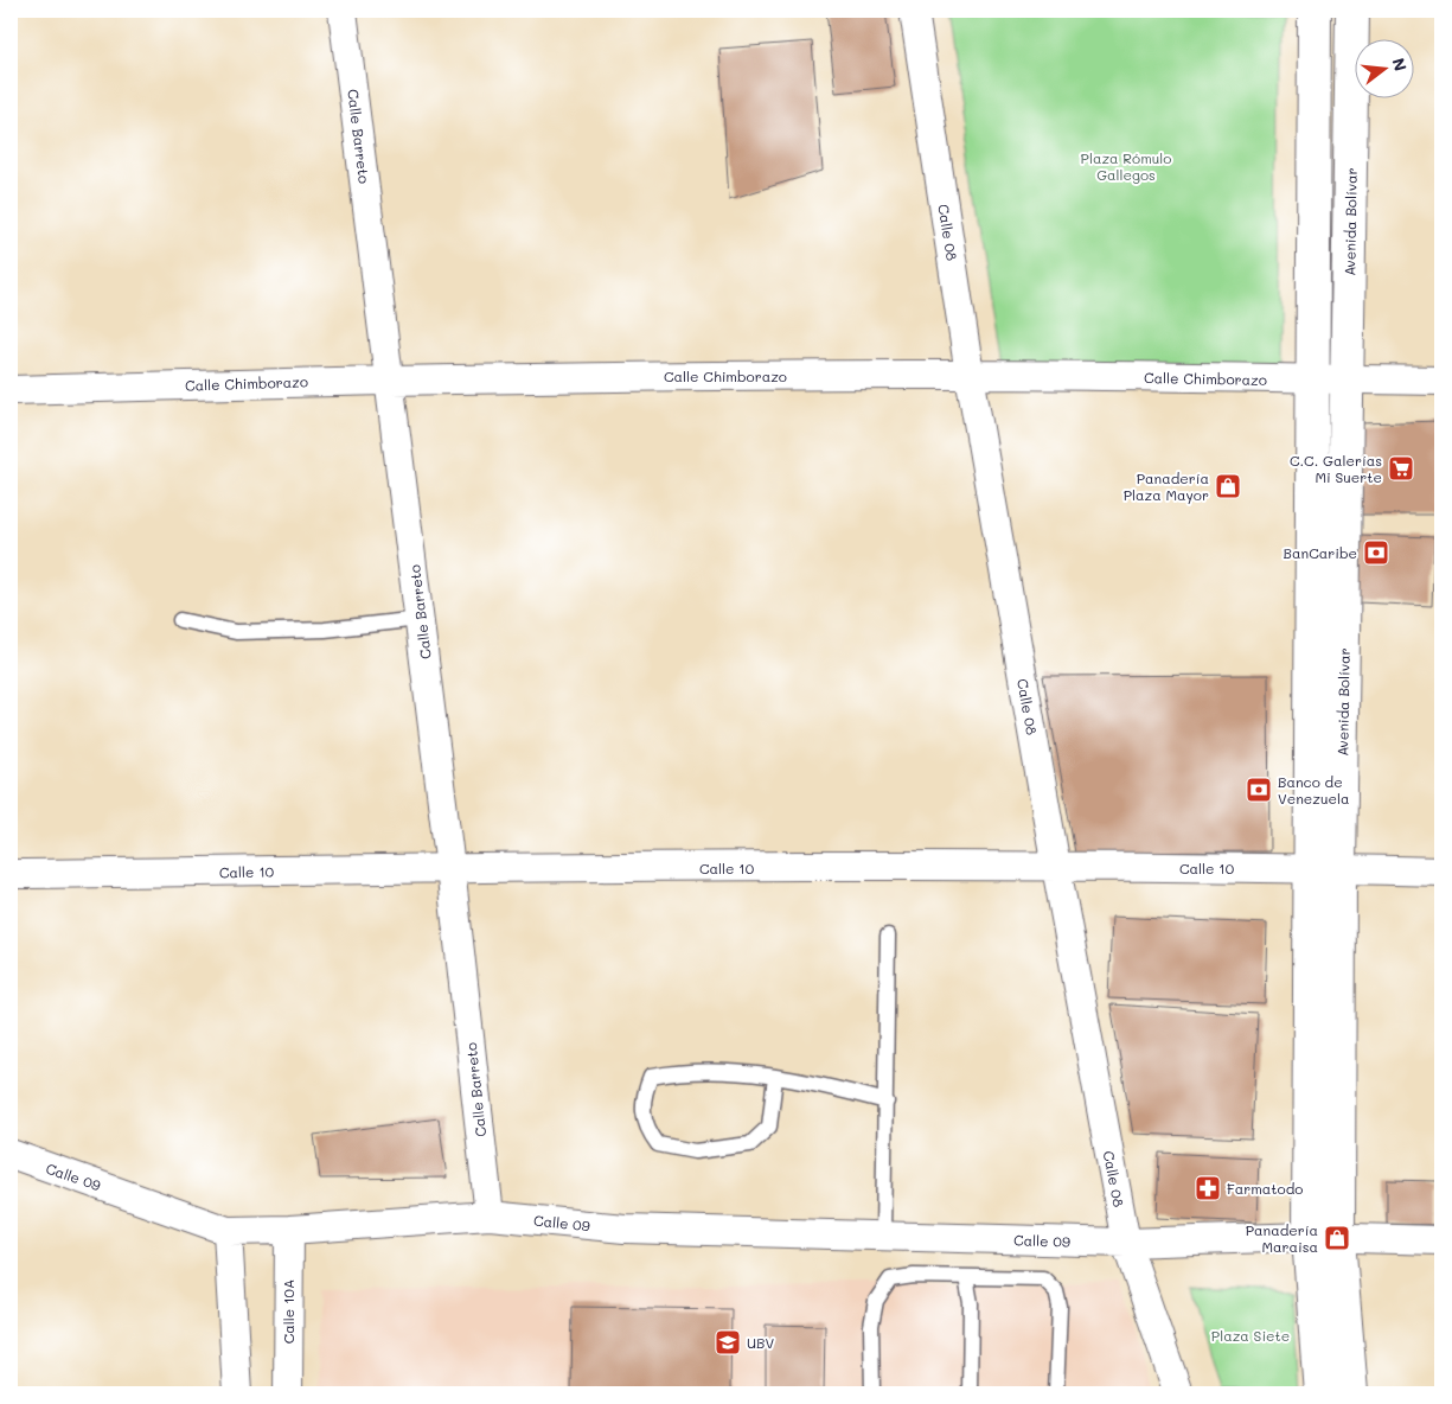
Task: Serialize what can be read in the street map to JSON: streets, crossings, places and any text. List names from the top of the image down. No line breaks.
{"streets":{"street":["Calle Barreto","Avenida Bolívar","Calle 08","Calle Chimborazo","Calle 10","Calle 09","Calle 10A"]},"crossings":[["Calle Barreto","Calle Chimborazo"],["Calle Barreto","Calle 10"],["Calle Barreto","Calle 09"],["Avenida Bolívar","Calle Chimborazo"],["Avenida Bolívar","Calle 10"],["Avenida Bolívar","Calle 09"],["Calle 08","Calle Chimborazo"],["Calle 08","Calle 10"],["Calle 08","Calle 09"],["Calle 09","Calle 10A"]],"parks":["Plaza Rómulo Gallegos","Plaza Siete"],"places":{"supermarket":["C.C. Galerías Mi Suerte"],"shop":["Panadería Plaza Mayor","Panadería Maraisa"],"bank":["BanCaribe","Banco de Venezuela"],"pharmacy":["Farmatodo"],"school or university":["UBV"]},"north":"right"}
